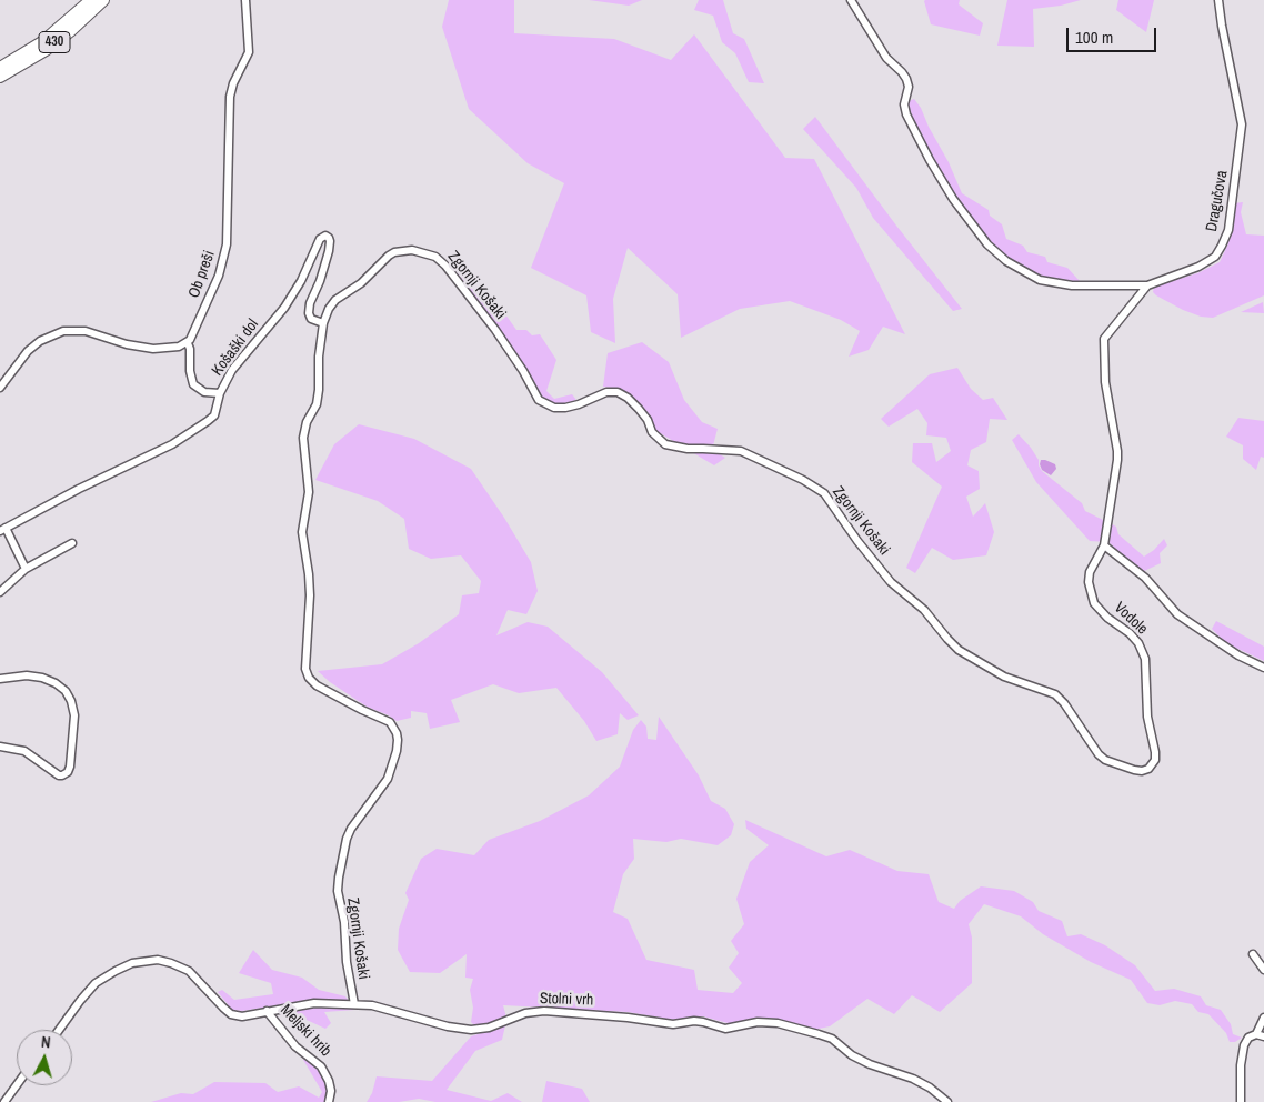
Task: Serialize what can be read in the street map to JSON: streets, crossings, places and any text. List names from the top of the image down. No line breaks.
{"streets":{"highway":["430"],"street":["Dragučova","Ob preši","Zgornji Košaki","Košaški dol","Vodole","Stolni vrh","Meljski hrib"]},"crossings":[["Zgornji Košaki","Košaški dol"],["Zgornji Košaki","Vodole"],["Zgornji Košaki","Stolni vrh"],["Stolni vrh","Meljski hrib"]],"scale_bar":"100 m","north":"top"}
